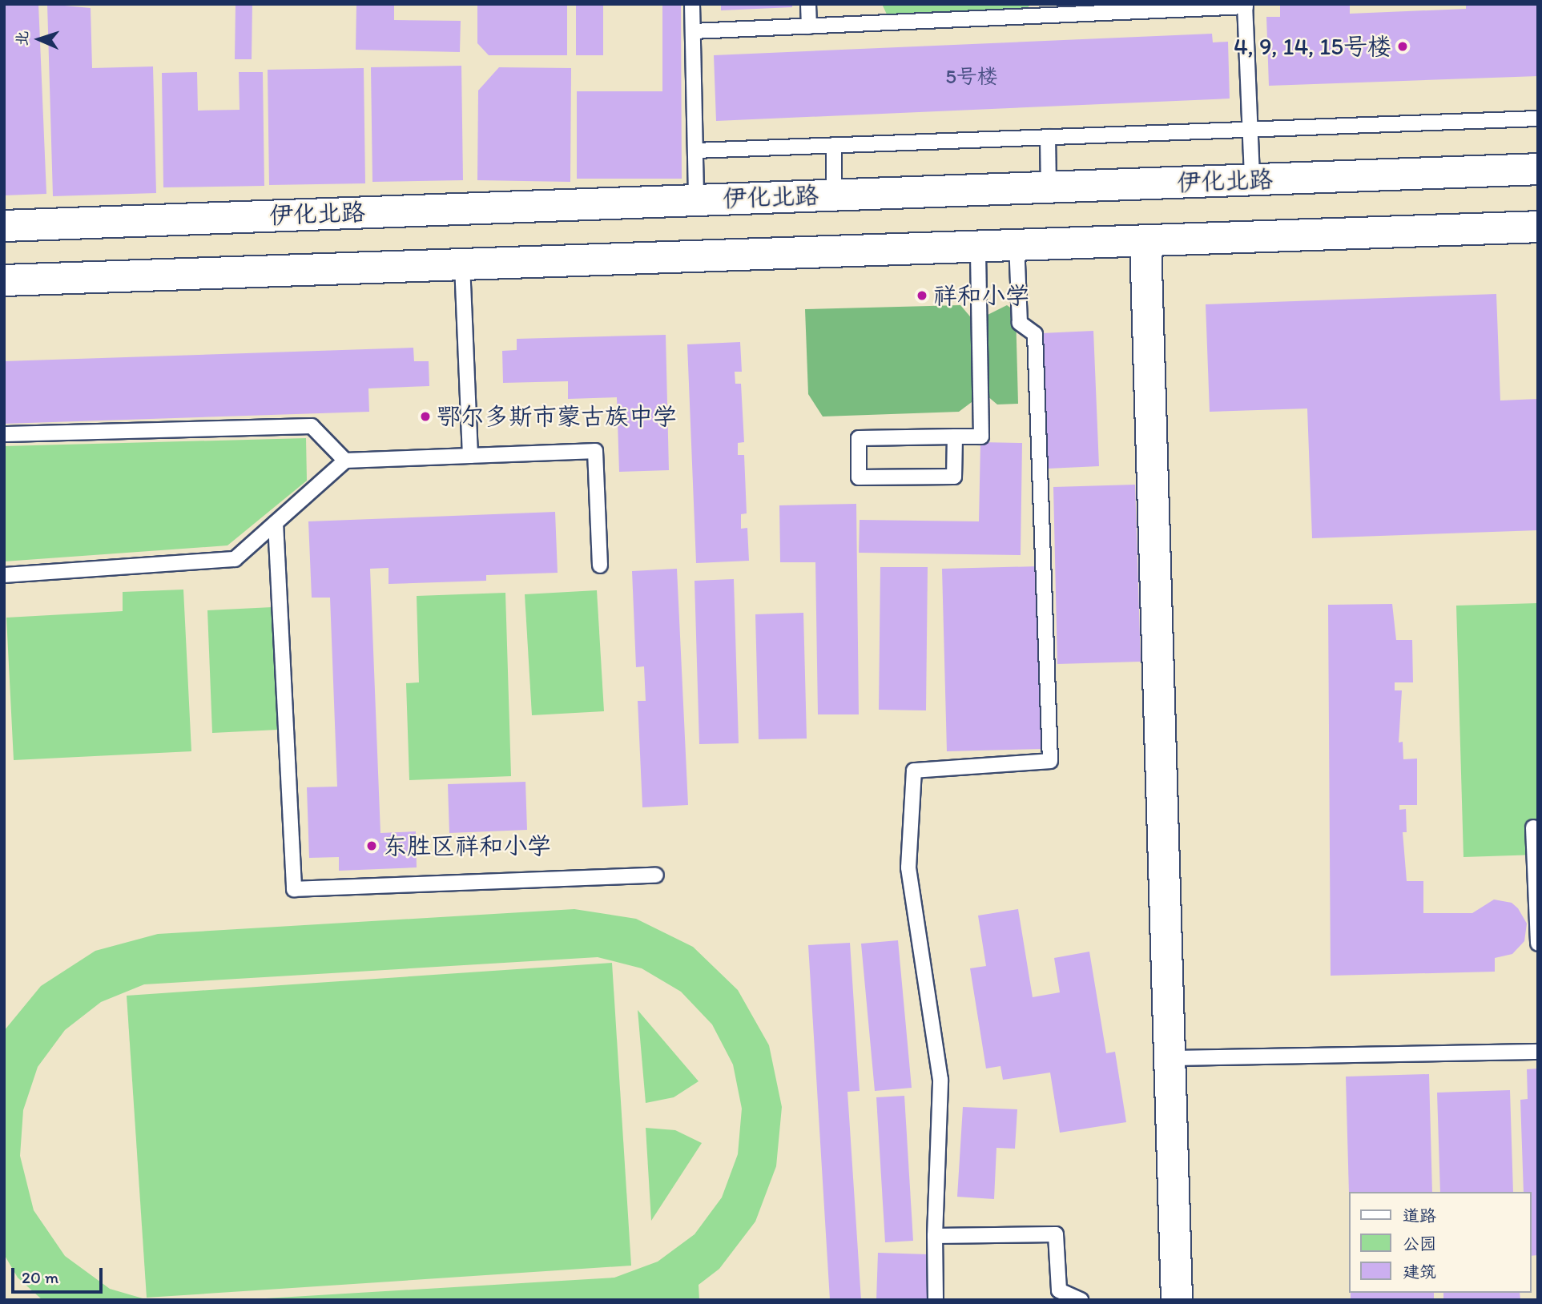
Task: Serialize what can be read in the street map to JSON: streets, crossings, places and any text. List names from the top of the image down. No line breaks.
{"streets":{"street":["伊化北路"]},"places":["4, 9, 14, 15号楼","祥和小学","鄂尔多斯市蒙古族中学","东胜区祥和小学"],"house_numbers":["5号楼"],"legend":["道路","公园","建筑"],"scale_bar":"20 m","north":"left"}
